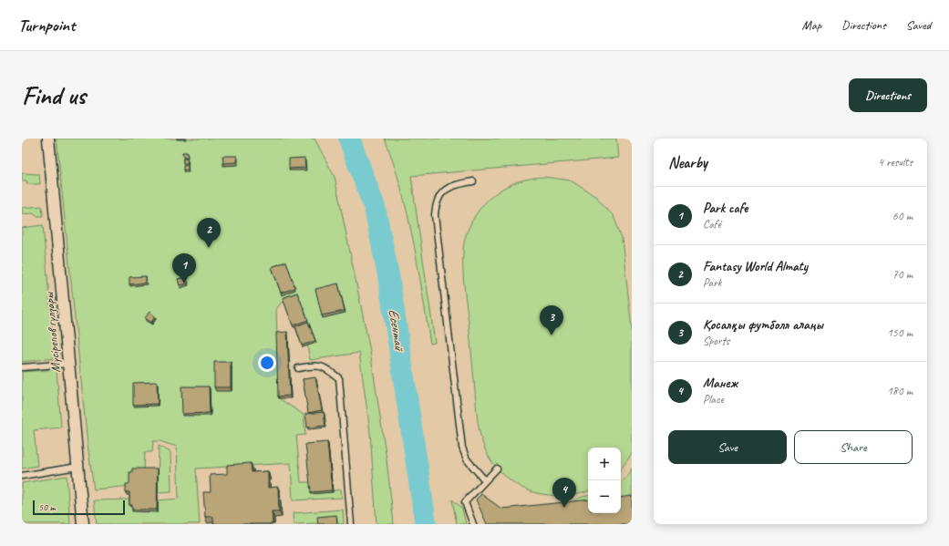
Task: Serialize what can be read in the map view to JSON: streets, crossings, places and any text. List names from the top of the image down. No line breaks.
{"streets":{"street":["Мүсірепов гүлзары"]},"water":["Есентай"],"scale_bar":"50 m","page":{"header":"Turnpoint","nav":["Map","Directions","Saved"],"buttons":["Directions",["Save","Share"]],"title":"Find us","heading":["Nearby","4 results"],"list":[{"mark":"1","name":"Park cafe","note":"Café","value":"60 m"},{"mark":"2","name":"Fantasy World Almaty","note":"Park","value":"70 m"},{"mark":"3","name":"Қосалқы футболл алаңы","note":"Sports","value":"150 m"},{"mark":"4","name":"Манеж","note":"Place","value":"180 m"}],"pins":["2","1","3","4"],"map_buttons":["+","−"],"scale":"50 m"}}
